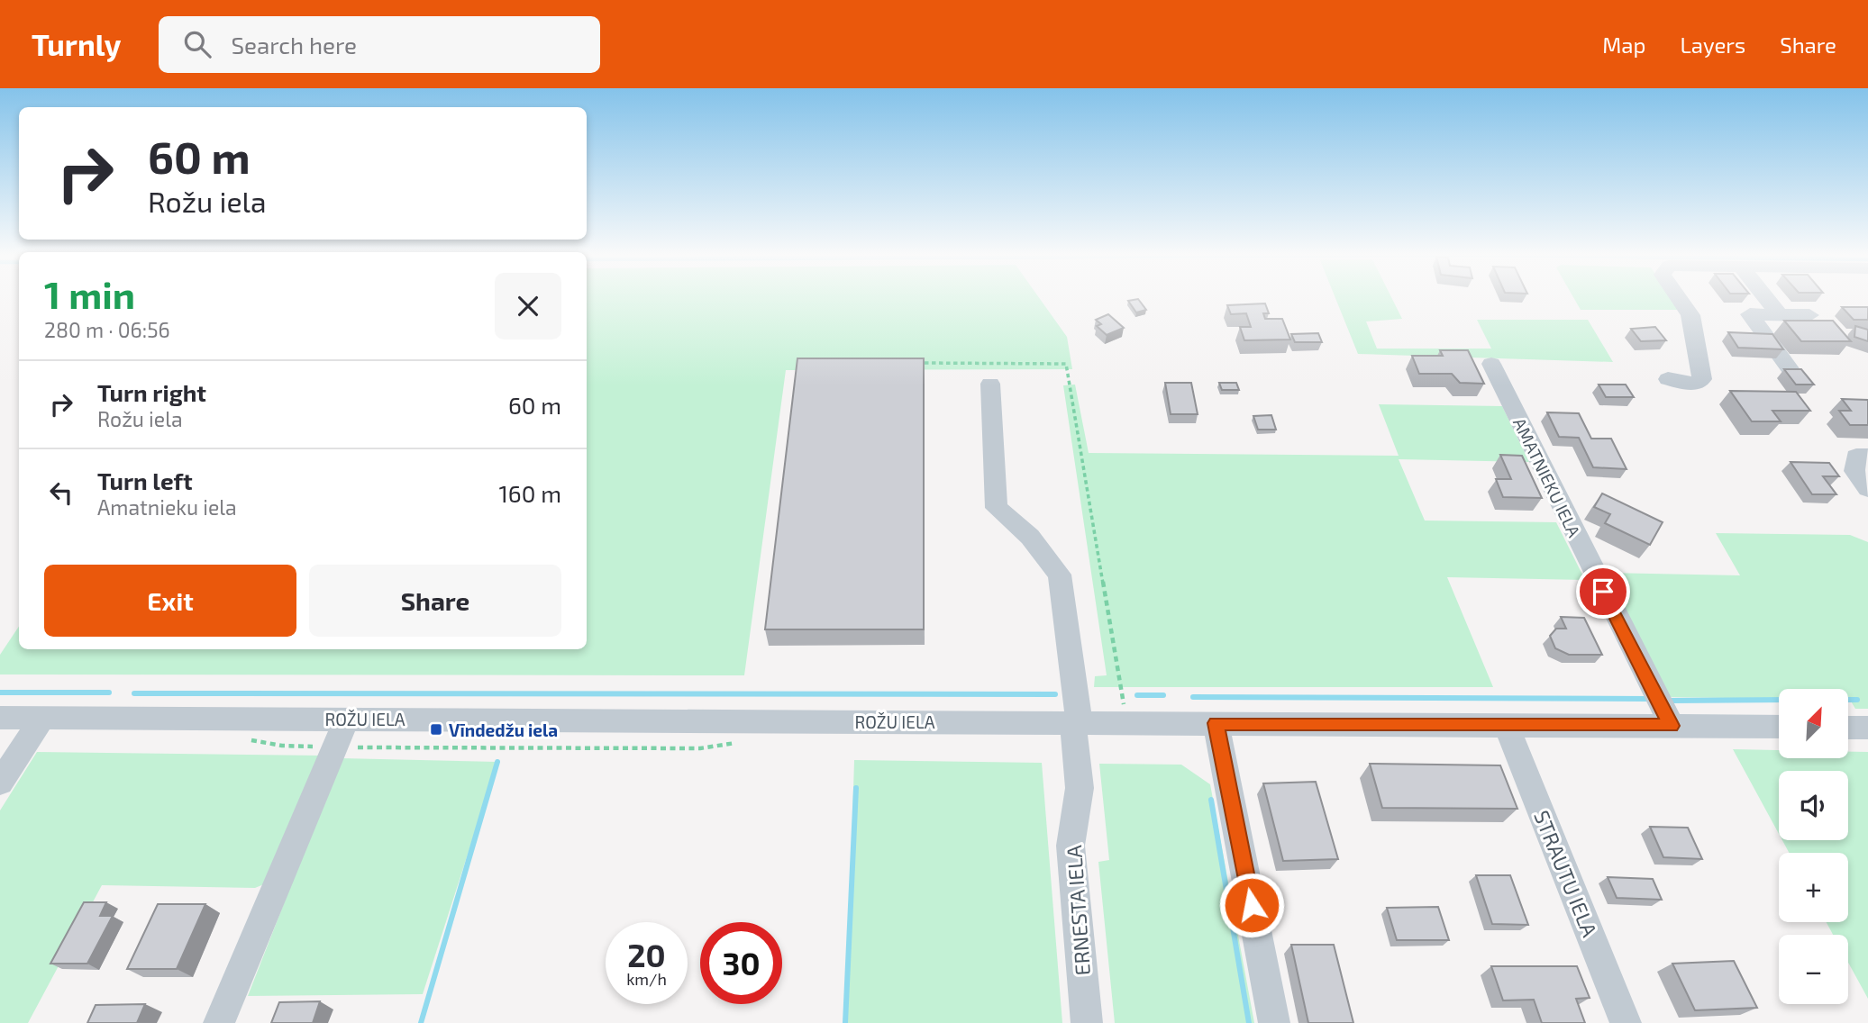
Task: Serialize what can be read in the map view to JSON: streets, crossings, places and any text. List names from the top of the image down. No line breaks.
{"streets":{"street":["AMATNIEKU IELA","ROŽU IELA","STRAUTU IELA","ERNESTA IELA"]},"crossings":[["AMATNIEKU IELA","ROŽU IELA"],["ROŽU IELA","STRAUTU IELA"],["ROŽU IELA","ERNESTA IELA"]],"places":{"transit":["Vīndedžu iela"]},"north":"top right","page":{"header":"Turnly","search":"Search here","nav":["Map","Layers","Share"],"turn":["60 m","Rožu iela"],"heading":["1 min","280 m · 06:56"],"list":[{"name":"Turn right","note":"Rožu iela","value":"60 m"},{"name":"Turn left","note":"Amatnieku iela","value":"160 m"}],"buttons":["Exit","Share"],"map_buttons":["+","−"],"speed":"20 km/h","limit":"30"}}
